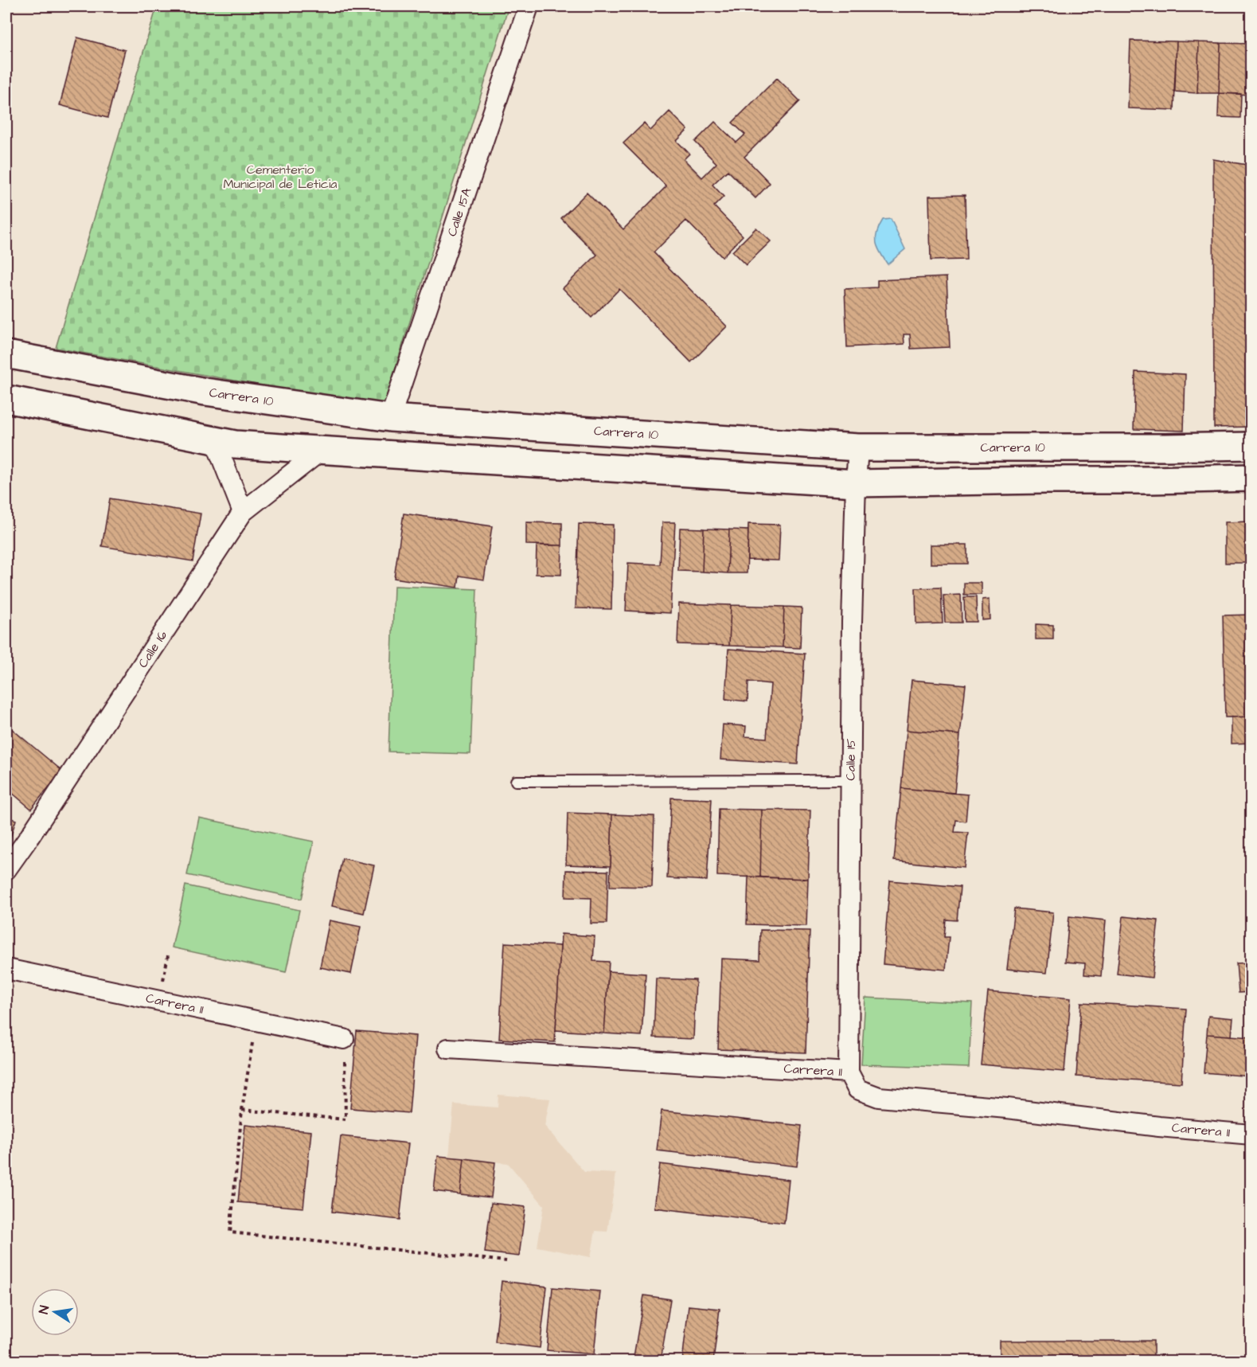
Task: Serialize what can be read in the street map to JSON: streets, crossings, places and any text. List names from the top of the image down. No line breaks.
{"streets":{"main road":["Carrera 10"],"street":["Calle 15A","Calle 16","Calle 15","Carrera 11"]},"crossings":[["Calle 15A","Carrera 10"],["Carrera 10","Calle 15"],["Calle 15","Carrera 11"]],"parks":["Cementerio Municipal de Leticia"],"north":"left"}
